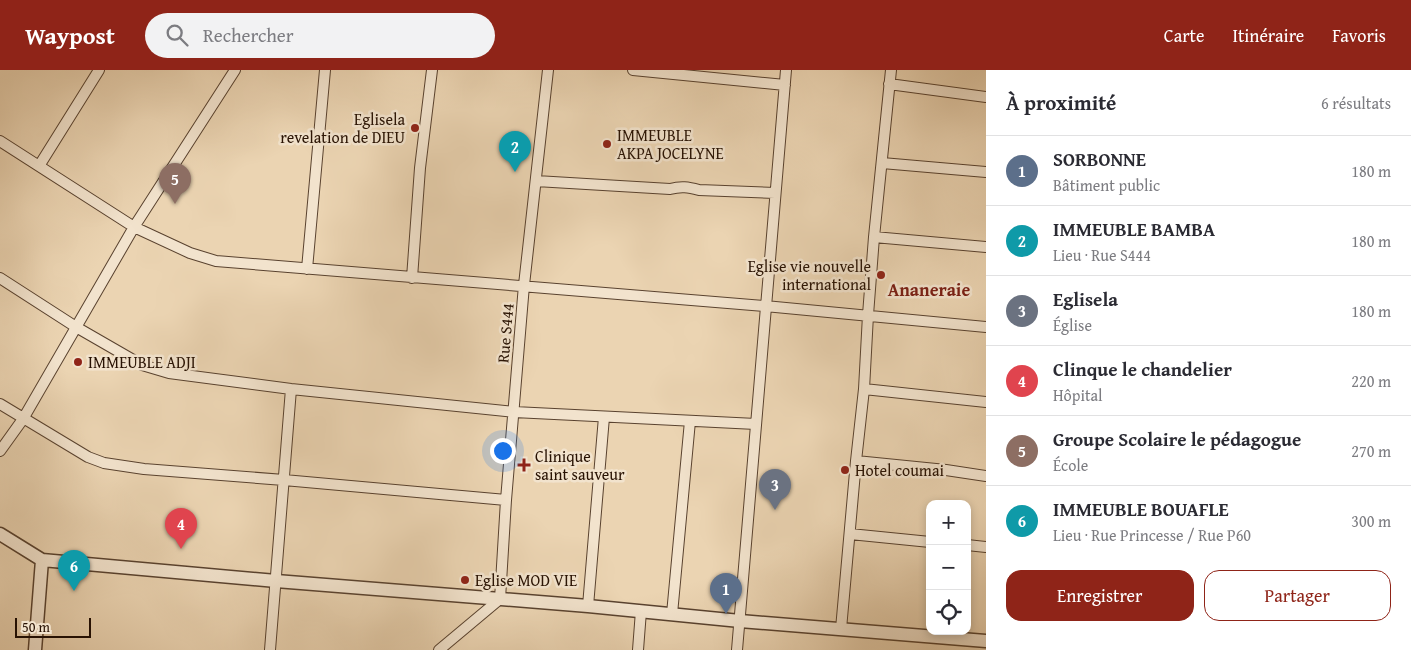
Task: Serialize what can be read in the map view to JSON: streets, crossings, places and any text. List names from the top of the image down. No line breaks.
{"streets":{"street":["Rue S444"]},"districts":["Ananeraie"],"places":{"other":["Eglisela revelation de DIEU","IMMEUBLE AKPA JOCELYNE","Eglise vie nouvelle international","IMMEUBLE ADJI","Hotel coumai","Eglise MOD VIE"],"health":["Clinique saint sauveur"]},"scale_bar":"50 m","page":{"header":"Waypost","search":"Rechercher","nav":["Carte","Itinéraire","Favoris"],"heading":["À proximité","6 résultats"],"pins":["2","5","3","4","6","1"],"list":[{"mark":"1","name":"SORBONNE","note":"Bâtiment public","value":"180 m"},{"mark":"2","name":"IMMEUBLE BAMBA","note":"Lieu · Rue S444","value":"180 m"},{"mark":"3","name":"Eglisela","note":"Église","value":"180 m"},{"mark":"4","name":"Clinque le chandelier","note":"Hôpital","value":"220 m"},{"mark":"5","name":"Groupe Scolaire le pédagogue","note":"École","value":"270 m"},{"mark":"6","name":"IMMEUBLE BOUAFLE","note":"Lieu · Rue Princesse / Rue P60","value":"300 m"}],"map_buttons":["+","−"],"buttons":["Enregistrer","Partager"],"scale":"50 m"}}
